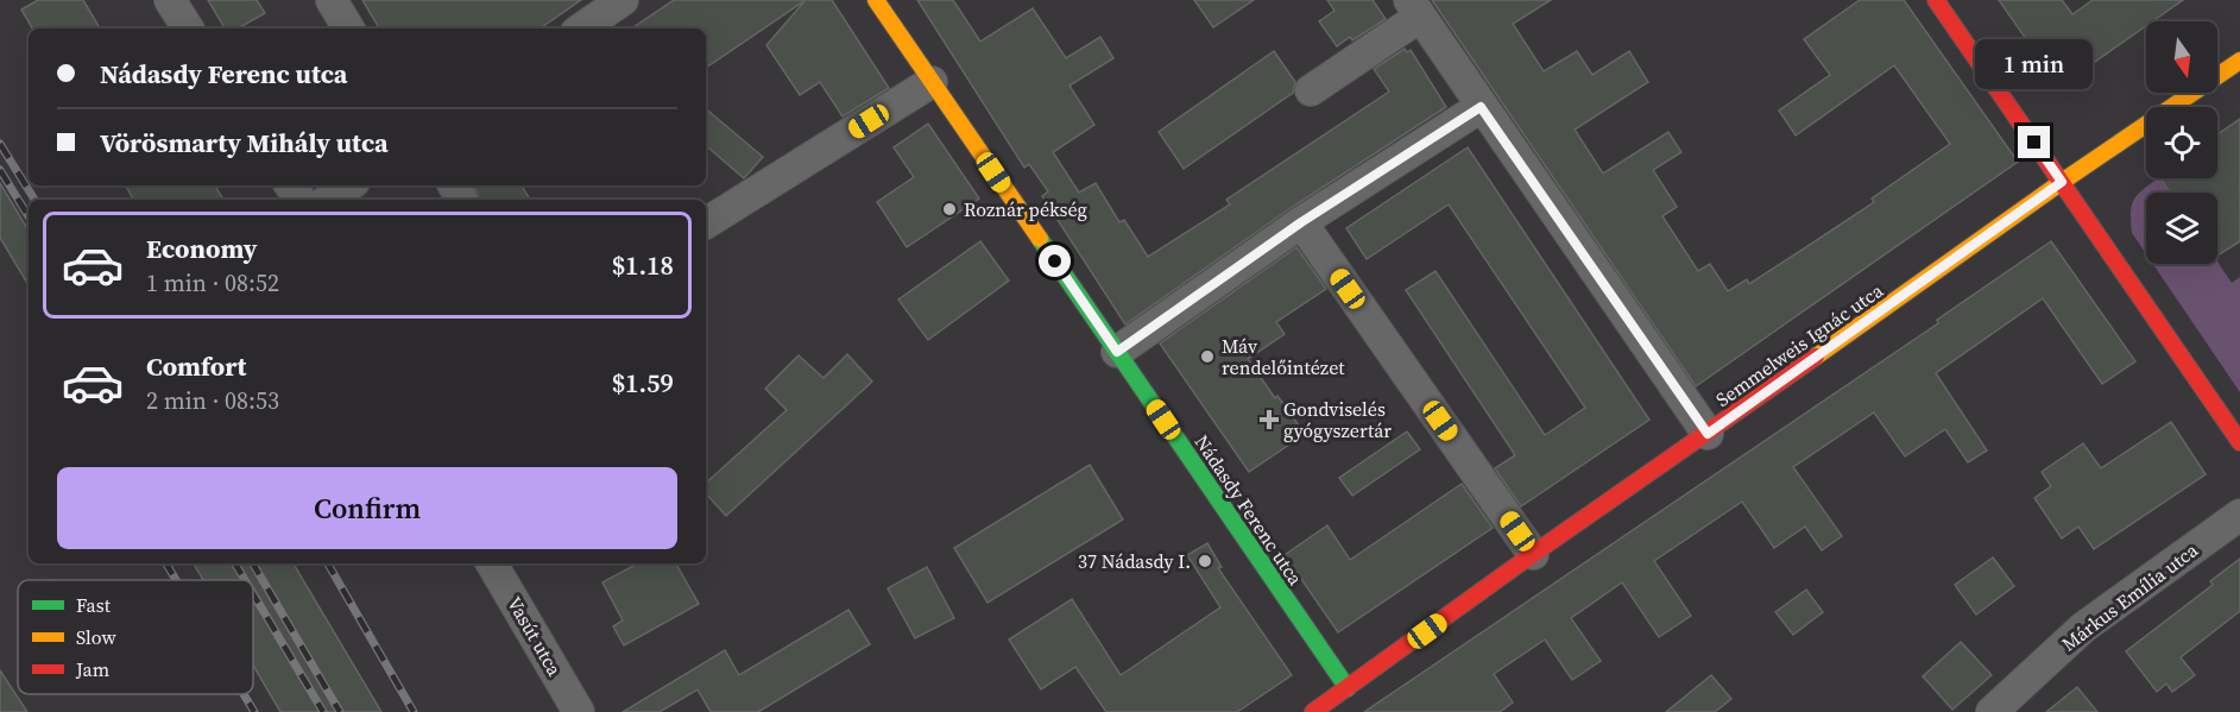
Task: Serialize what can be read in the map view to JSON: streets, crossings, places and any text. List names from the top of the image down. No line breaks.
{"streets":{"street":["Semmelweis Ignác utca","Nádasdy Ferenc utca","Márkus Emília utca","Vasút utca"]},"crossings":[["Semmelweis Ignác utca","Nádasdy Ferenc utca"]],"places":{"other":["Roznár pékség","Máv rendelőintézet","37 Nádasdy I."],"health":["Gondviselés gyógyszertár"]},"legend":["Fast","Slow","Jam"],"north":"bottom","page":{"banner":["Nádasdy Ferenc utca","Vörösmarty Mihály utca"],"bubble":"1 min","list":[{"name":"Economy","note":"1 min · 08:52","value":"$1.18"},{"name":"Comfort","note":"2 min · 08:53","value":"$1.59"}],"buttons":"Confirm"}}
